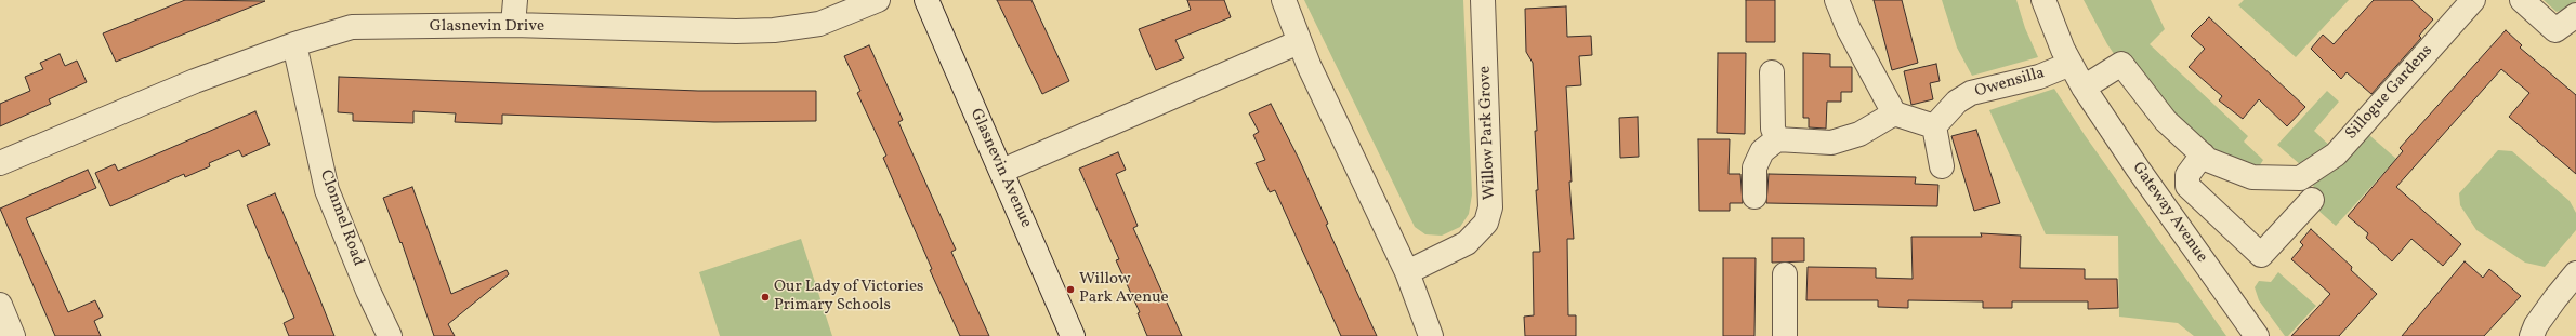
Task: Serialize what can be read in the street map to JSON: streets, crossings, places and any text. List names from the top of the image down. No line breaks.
{"streets":{"street":["Glasnevin Drive","Owensilla","Sillogue Gardens","Willow Park Grove","Glasnevin Avenue","Gateway Avenue","Clonmel Road"]},"crossings":[["Glasnevin Drive","Clonmel Road"],["Owensilla","Gateway Avenue"]],"places":["Willow Park Avenue","Our Lady of Victories Primary Schools"]}
